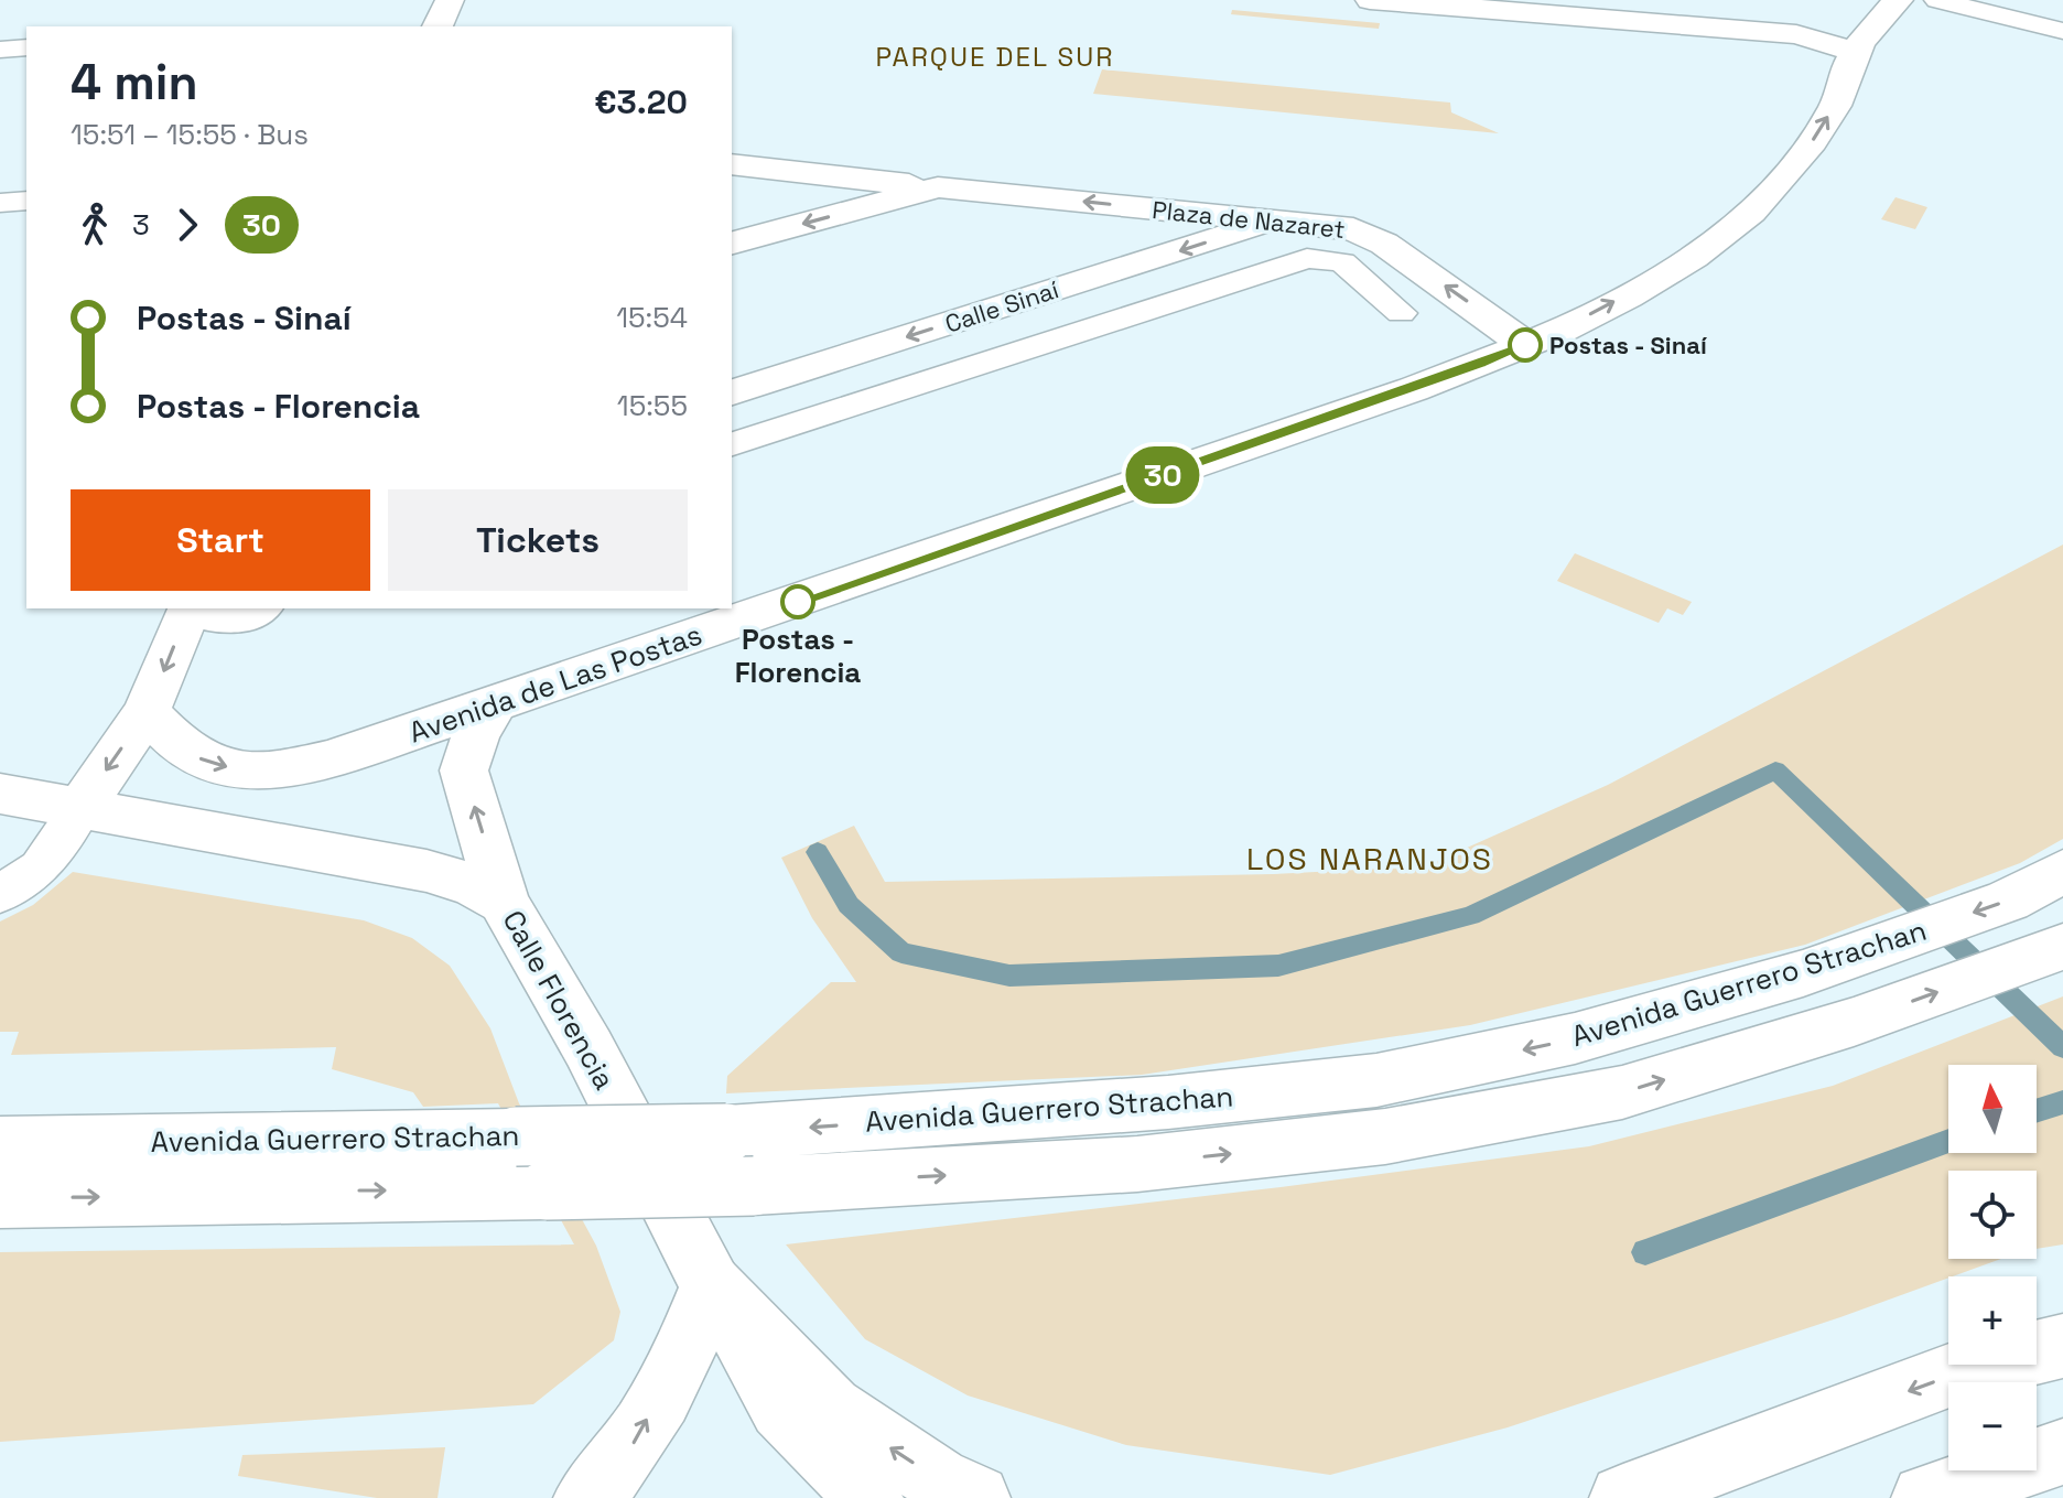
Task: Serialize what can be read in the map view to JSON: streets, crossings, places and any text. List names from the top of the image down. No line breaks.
{"streets":{"street":["Plaza de Nazaret","Calle Sinaí","Avenida de Las Postas","Avenida Guerrero Strachan","Calle Florencia"]},"crossings":[["Plaza de Nazaret","Calle Sinaí"],["Plaza de Nazaret","Avenida de Las Postas"],["Avenida de Las Postas","Calle Florencia"]],"one_way":["Calle Sinaí","Avenida de Las Postas"],"districts":["PARQUE DEL SUR","LOS NARANJOS"],"places":["Postas - Sinaí","Postas - Florencia"],"lines":["bus line 30"],"north":"top","page":{"on_map":"30","heading":["4 min","15:51 – 15:55 · Bus","€3.20"],"legs":["3","30"],"list":[{"name":"Postas - Sinaí","value":"15:54"},{"name":"Postas - Florencia","value":"15:55"}],"buttons":["Start","Tickets"],"map_buttons":["+","−"]}}
